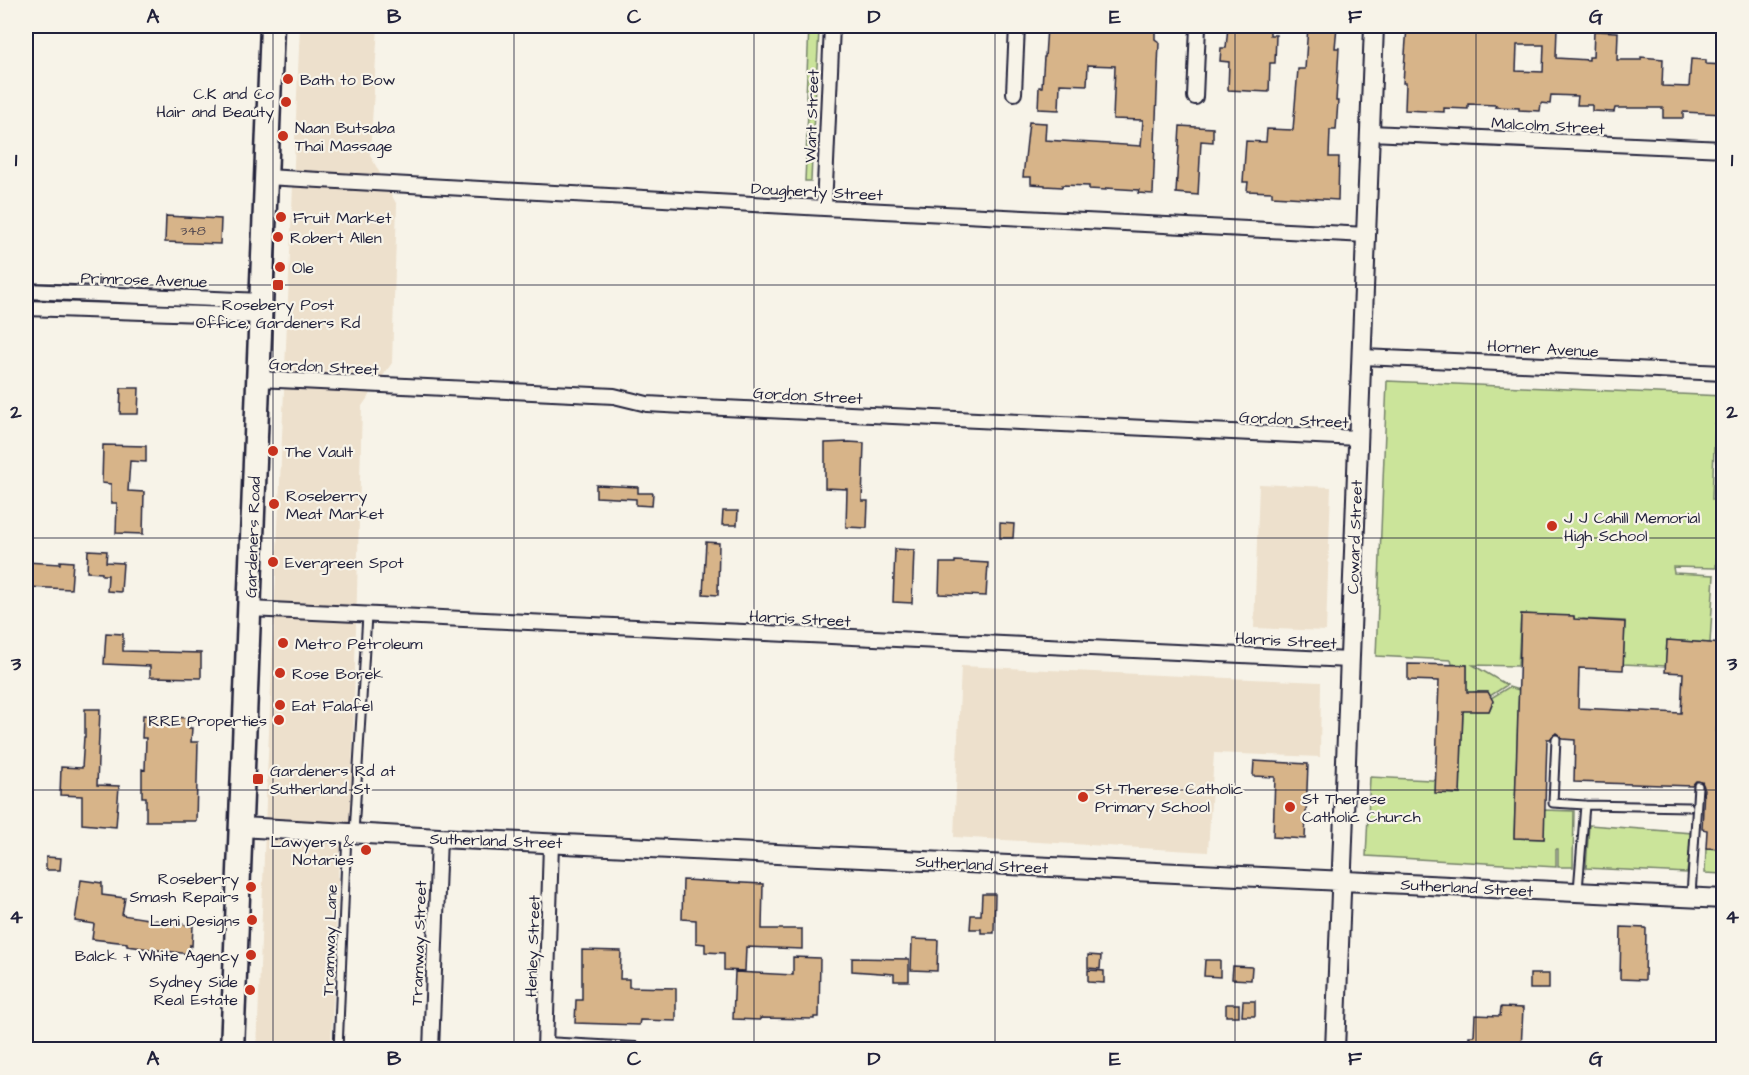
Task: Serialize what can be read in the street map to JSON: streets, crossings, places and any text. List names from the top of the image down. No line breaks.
{"streets":{"main road":["Gardeners Road"],"street":["Want Street","Malcolm Street","Dougherty Street","Primrose Avenue","Horner Avenue","Gordon Street","Coward Street","Harris Street","Sutherland Street","Tramway Street","Henley Street"],"lane":["Tramway Lane"]},"crossings":[["Want Street","Dougherty Street"],["Malcolm Street","Coward Street"],["Dougherty Street","Gardeners Road"],["Dougherty Street","Coward Street"],["Primrose Avenue","Gardeners Road"],["Horner Avenue","Coward Street"],["Gordon Street","Gardeners Road"],["Gordon Street","Coward Street"],["Gardeners Road","Harris Street"],["Gardeners Road","Sutherland Street"],["Coward Street","Harris Street"],["Coward Street","Sutherland Street"],["Harris Street","Tramway Lane"],["Sutherland Street","Tramway Lane"],["Sutherland Street","Tramway Street"],["Sutherland Street","Henley Street"]],"places":{"other":["Bath to Bow","C.K and Co Hair and Beauty","Naan Butsaba Thai Massage","Fruit Market","Robert Allen","Ole","The Vault","Roseberry Meat Market","J J Cahill Memorial High School","Evergreen Spot","Metro Petroleum","Rose Borek","Eat Falafel","RRE Properties","St Therese Catholic Primary School","St Therese Catholic Church","Lawyers & Notaries","Roseberry Smash Repairs","Leni Designs","Balck + White Agency","Sydney Side Real Estate"],"transit":["Rosebery Post Office, Gardeners Rd","Gardeners Rd at Sutherland St"]},"house_numbers":["348"],"grid":{"columns":["A","B","C","D","E","F","G"],"rows":["1","2","3","4"]}}
